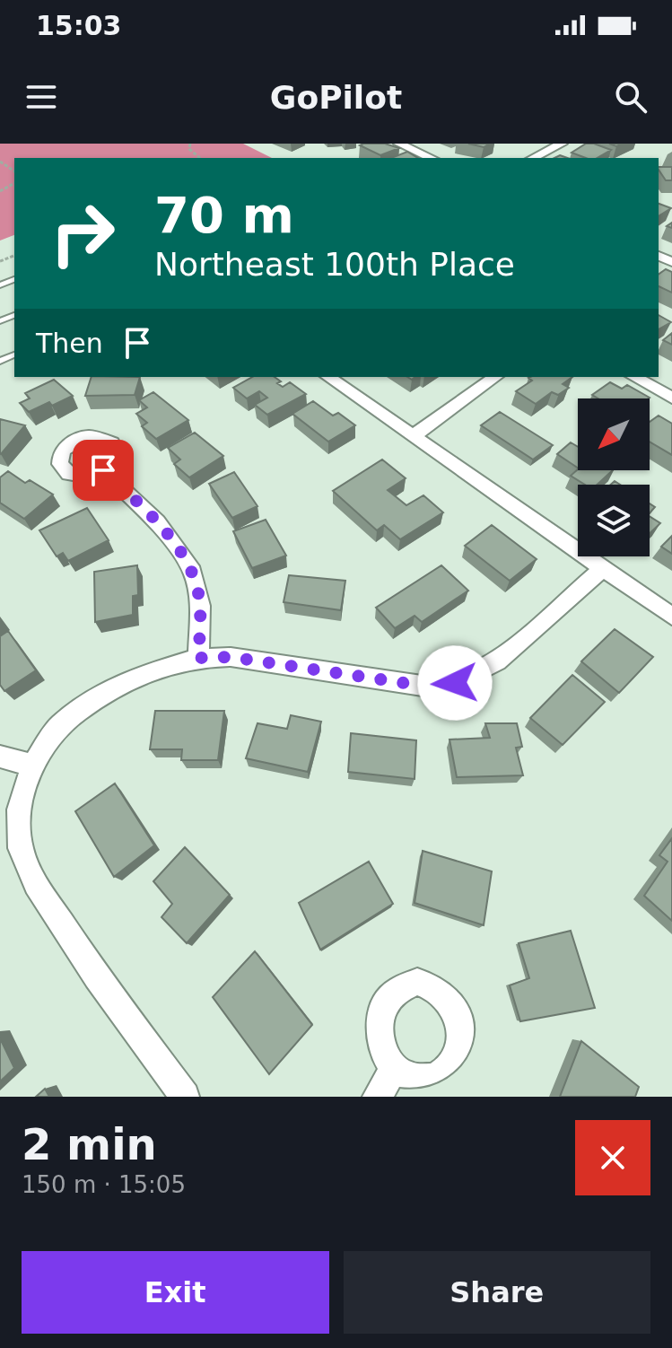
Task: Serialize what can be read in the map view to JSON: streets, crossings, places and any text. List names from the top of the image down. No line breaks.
{"north":"bottom left","page":{"status":"15:03","header":"GoPilot","turn":["70 m","Northeast 100th Place"],"then":"Then","heading":["2 min","150 m · 15:05"],"buttons":["Exit","Share"]}}
